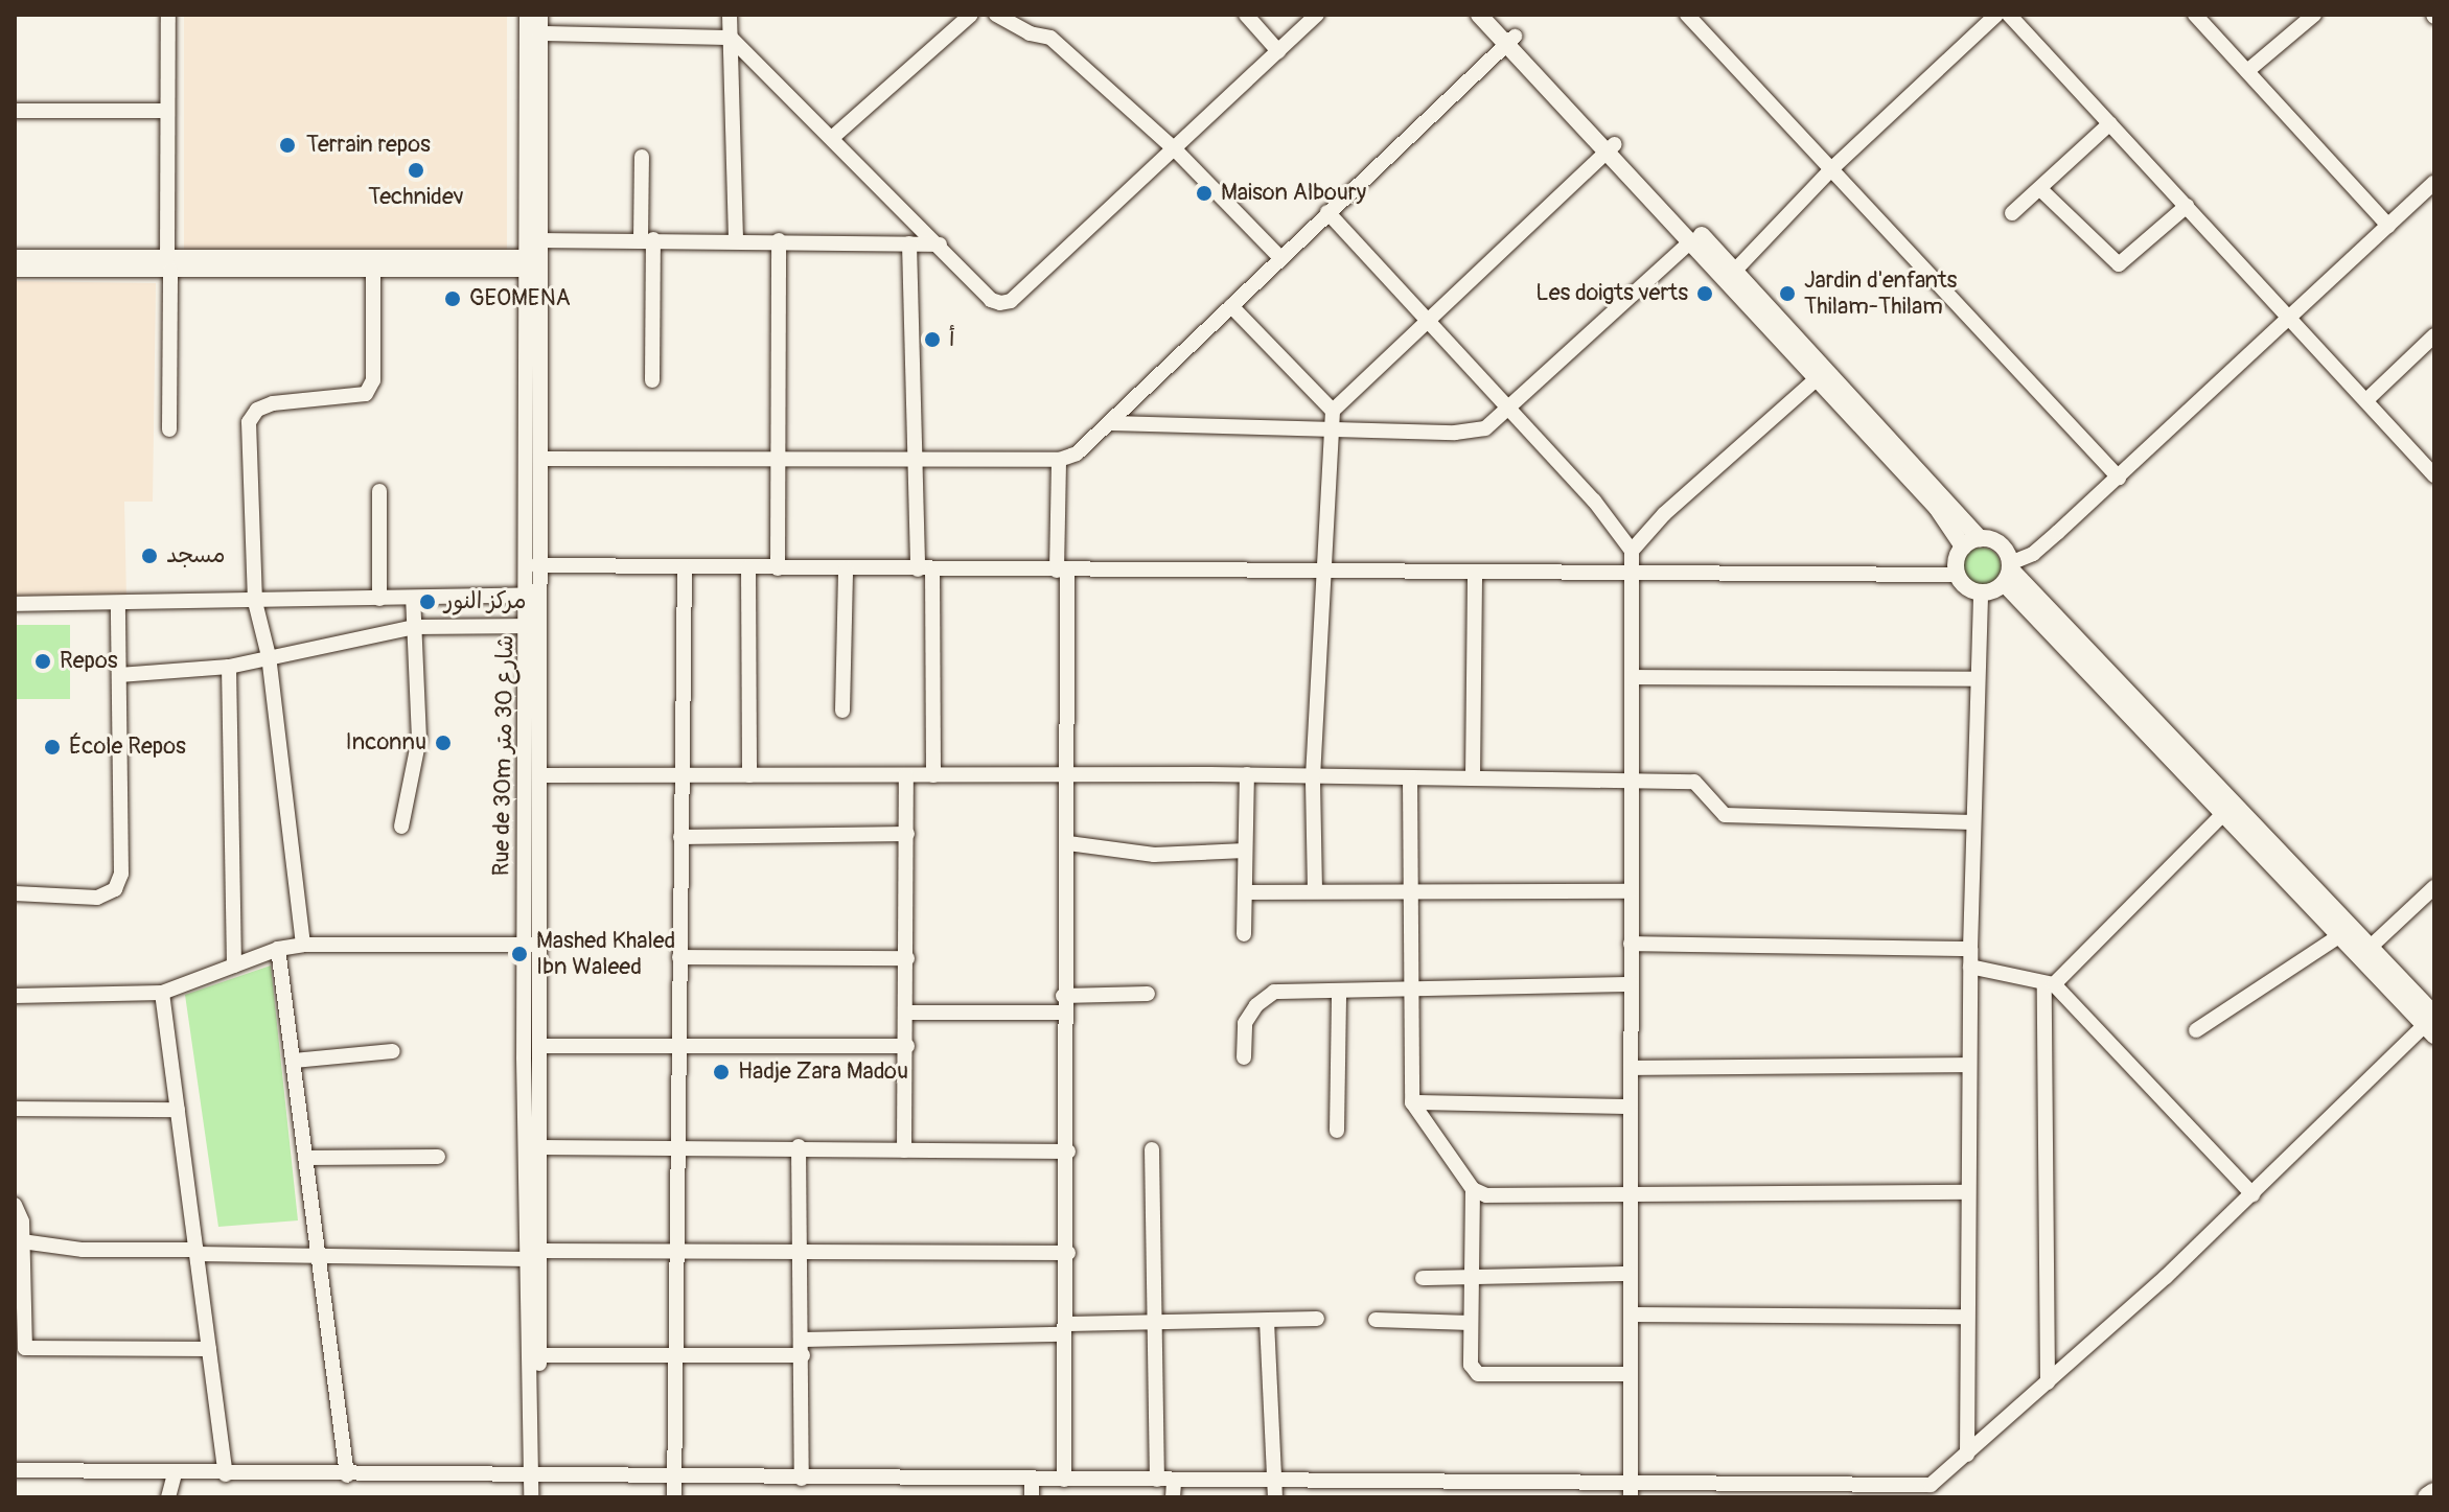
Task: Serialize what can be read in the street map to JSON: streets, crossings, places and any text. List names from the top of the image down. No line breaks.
{"streets":{"street":["Rue de 30m شارع 30 متر"]},"places":["Terrain repos","Technidev","Maison Alboury","Les doigts verts","Jardin d'enfants Thilam-Thilam","GEOMENA","أ","مسجد","مركز النور","Repos","Inconnu","École Repos","Mashed Khaled Ibn Waleed","Hadje Zara Madou"]}
